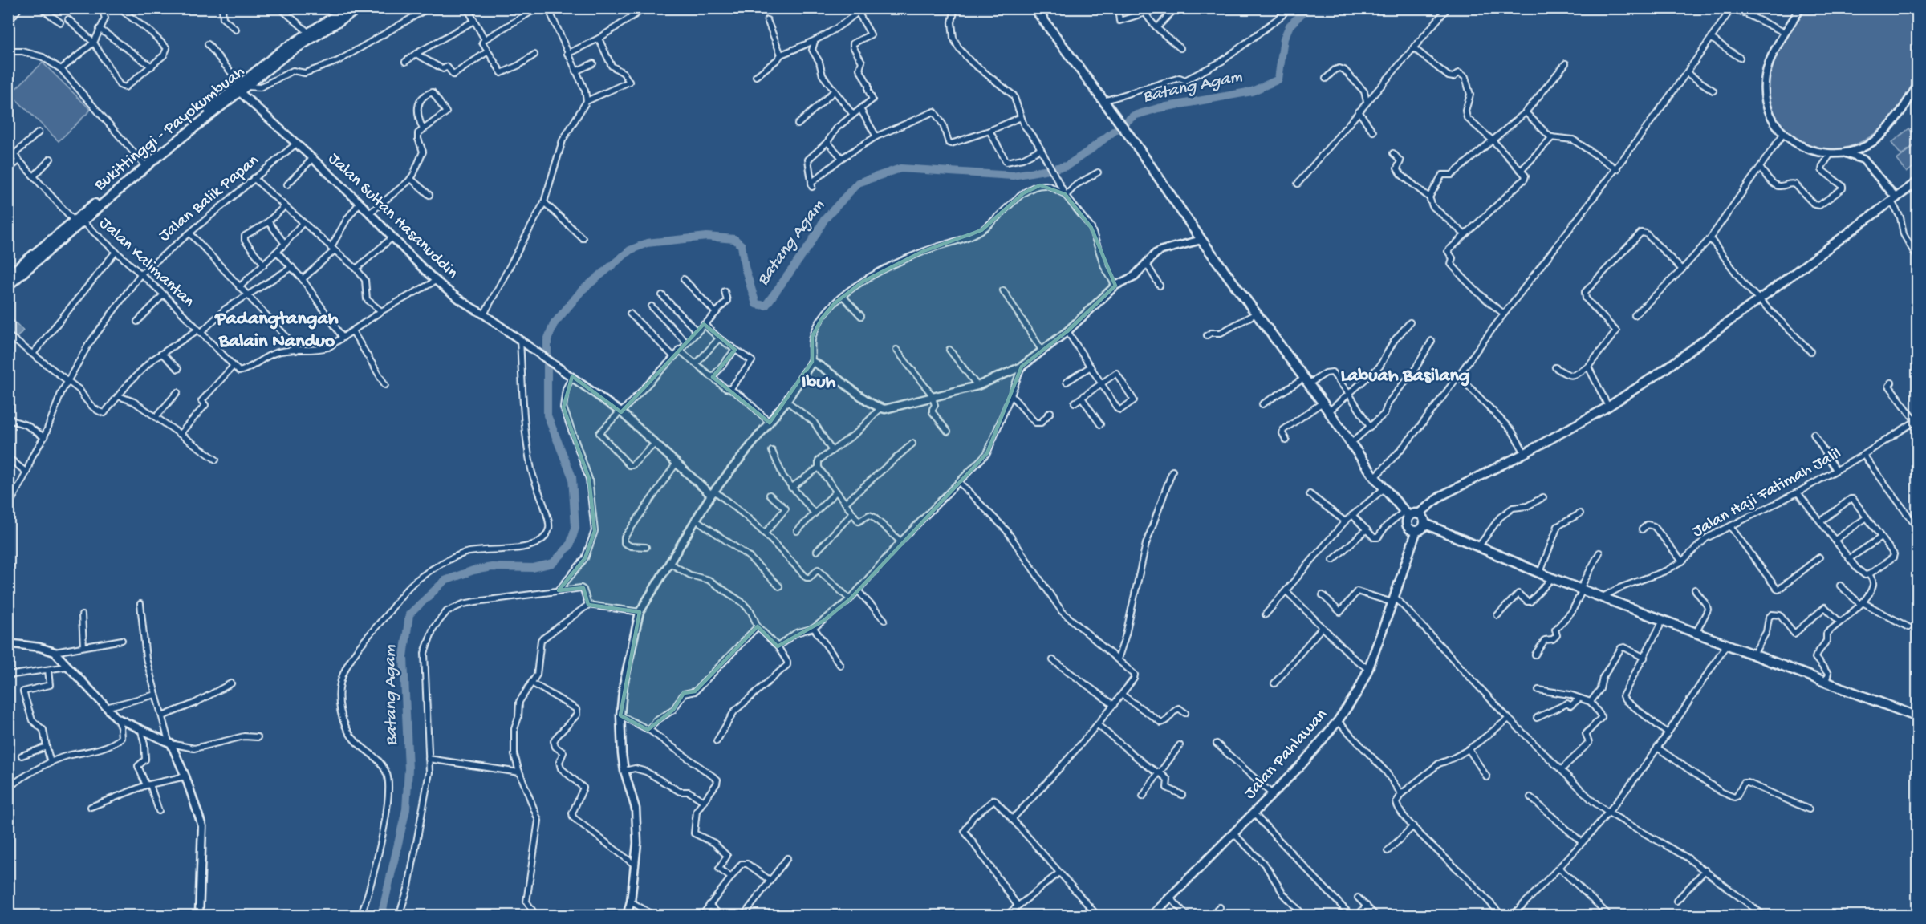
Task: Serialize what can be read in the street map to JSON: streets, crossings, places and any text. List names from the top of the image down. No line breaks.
{"streets":{"main road":["Bukittinggi - Payokumbuah","Jalan Pahlawan"],"street":["Jalan Balik Papan","Jalan Sultan Hasanuddin","Jalan Kalimantan","Jalan Haji Fatimah Jalil"]},"crossings":[["Bukittinggi - Payokumbuah","Jalan Sultan Hasanuddin"],["Bukittinggi - Payokumbuah","Jalan Kalimantan"],["Jalan Balik Papan","Jalan Sultan Hasanuddin"],["Jalan Balik Papan","Jalan Kalimantan"]],"districts":["Padangtangah Balain Nanduo","Labuah Basilang","Ibuh"],"water":["Batang Agam"]}
